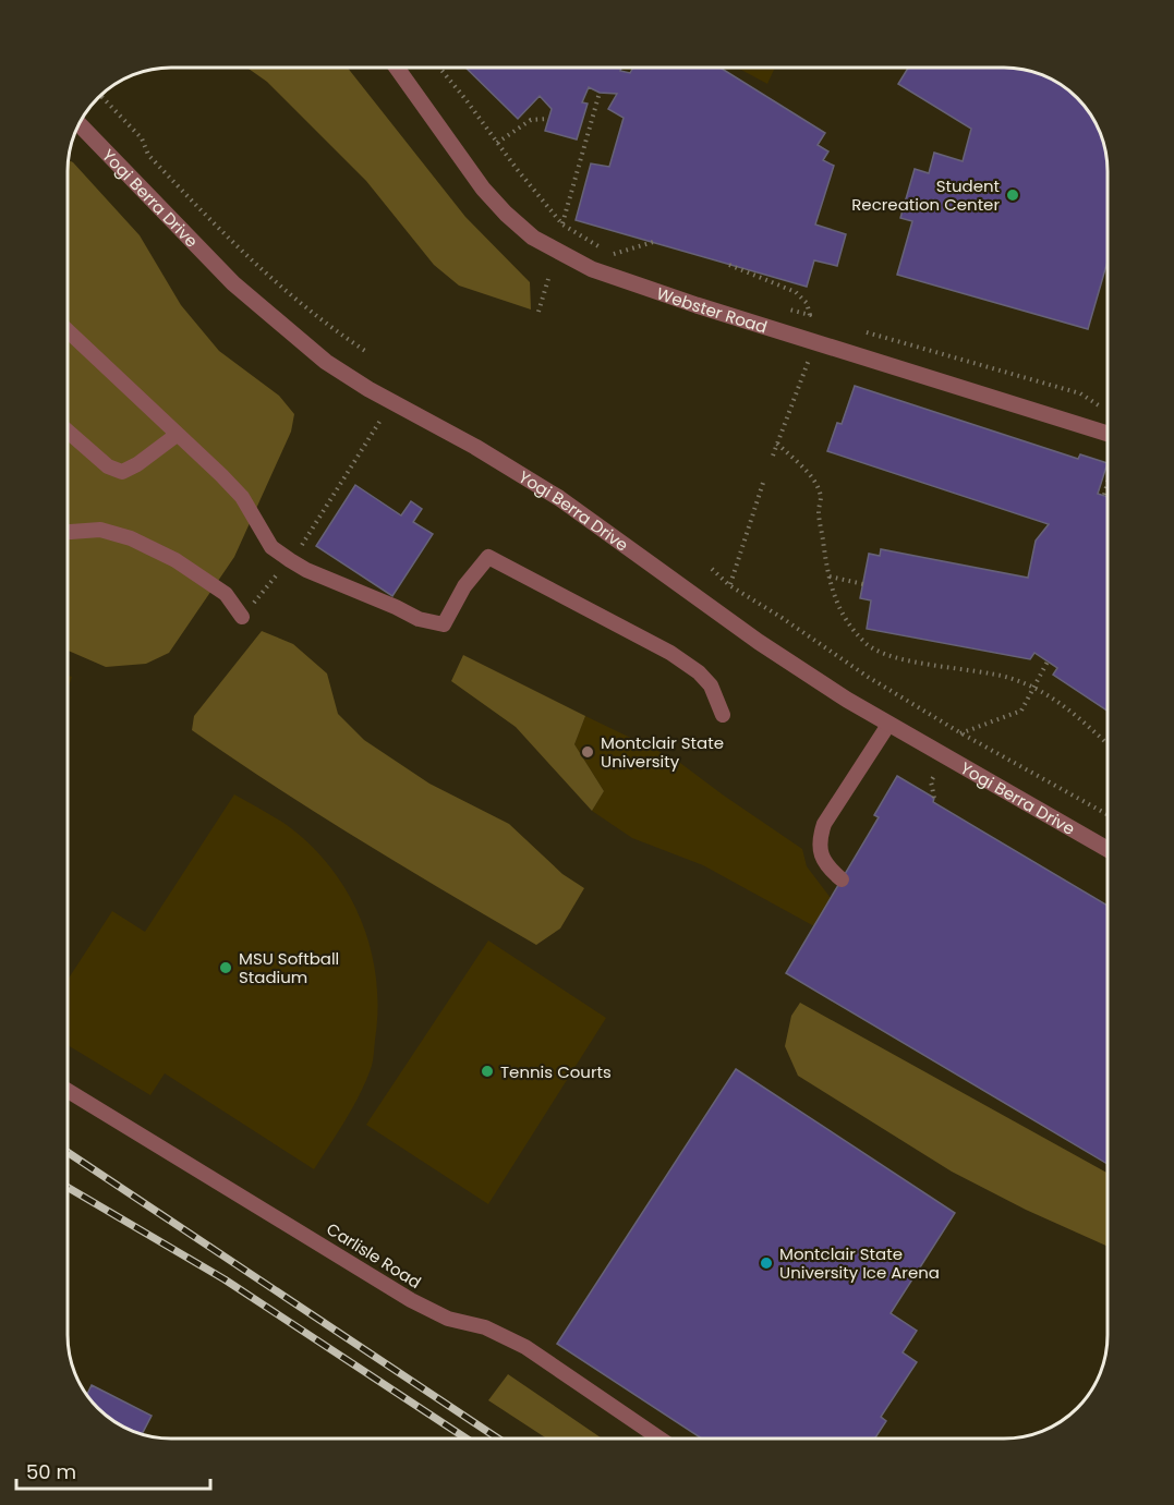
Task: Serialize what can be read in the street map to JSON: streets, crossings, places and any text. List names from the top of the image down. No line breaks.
{"streets":{"street":["Yogi Berra Drive","Webster Road"],"lane":["Carlisle Road"]},"places":["Student Recreation Center","Montclair State University","MSU Softball Stadium","Tennis Courts","Montclair State University Ice Arena"],"scale_bar":"50 m"}
